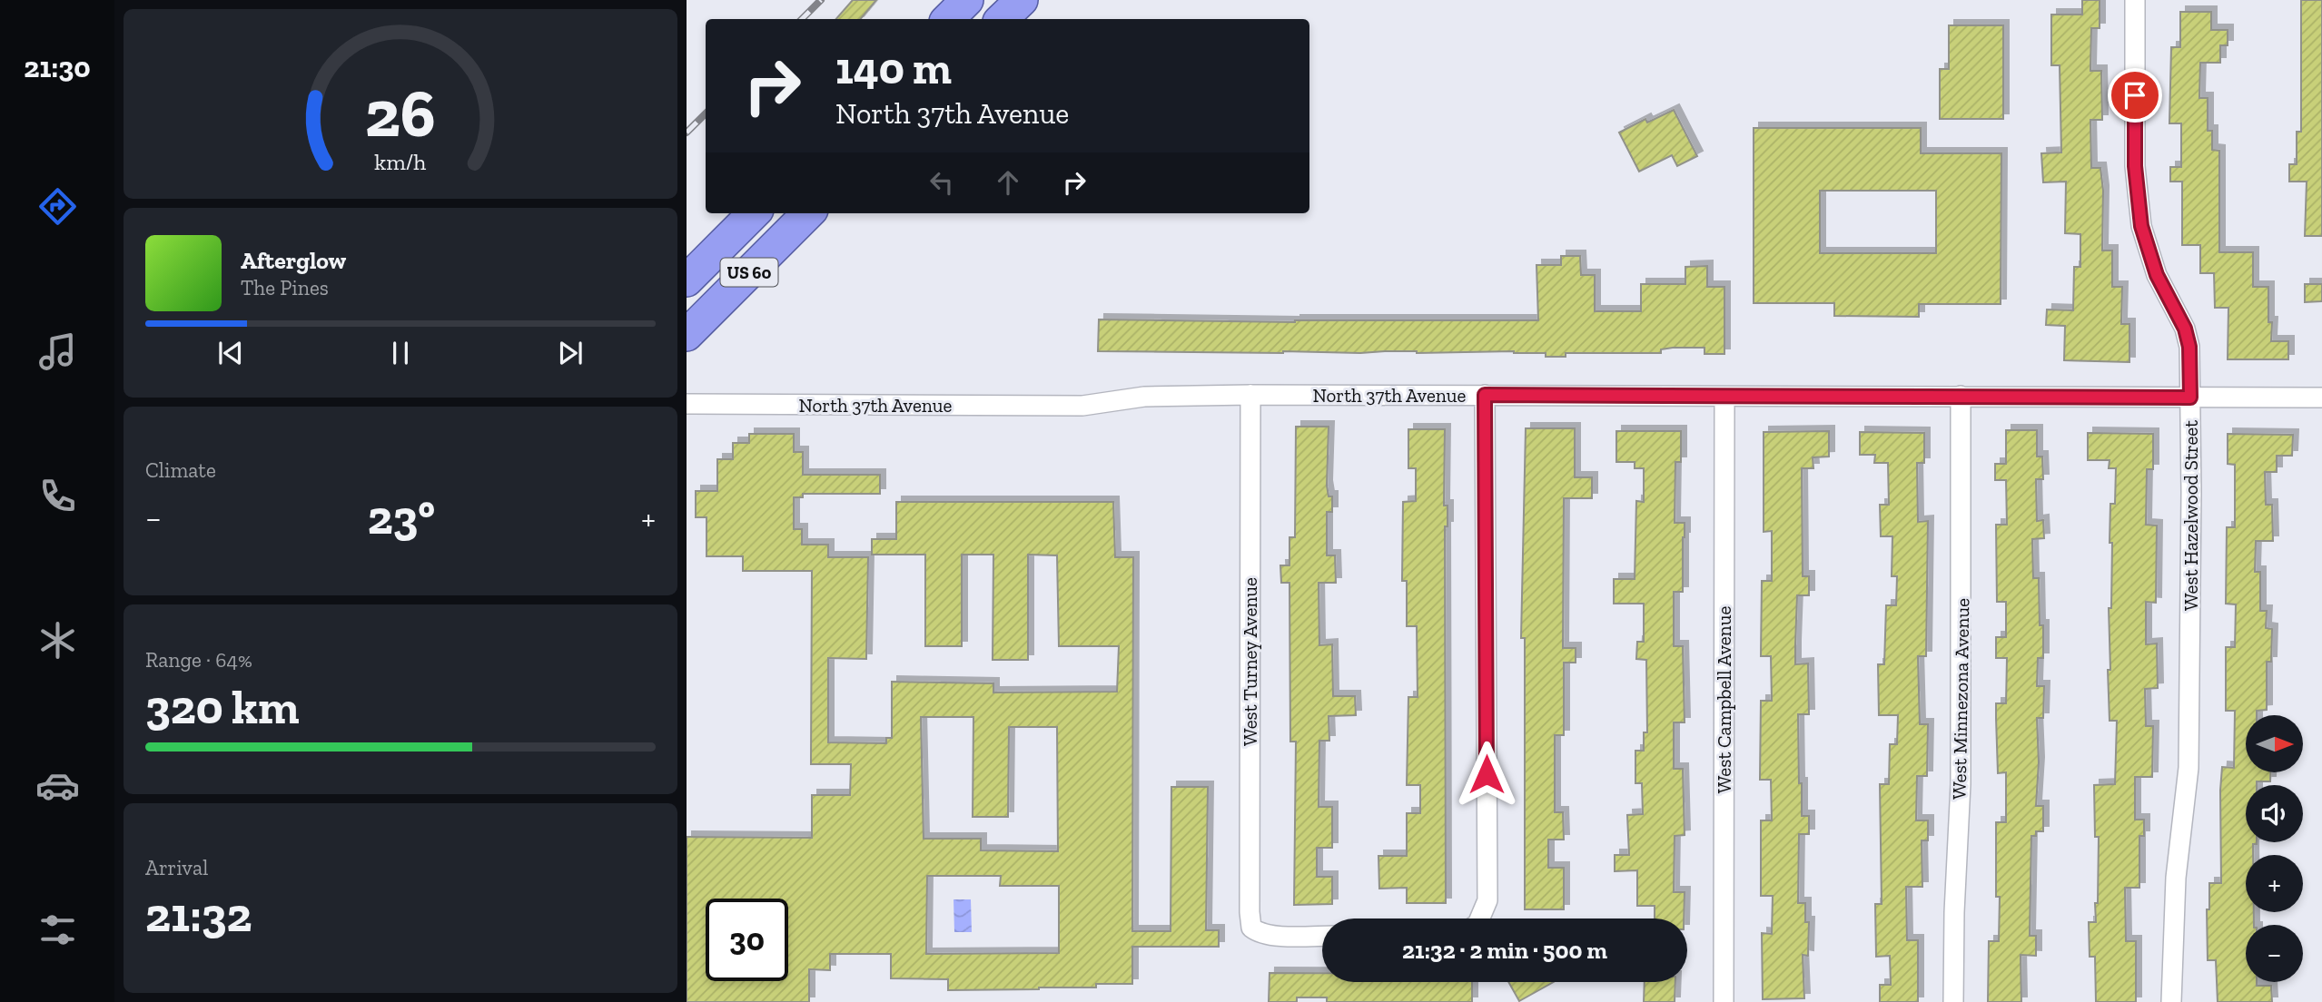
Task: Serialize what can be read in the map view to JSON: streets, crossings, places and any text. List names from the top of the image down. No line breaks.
{"streets":{"highway":["US 60"],"street":["North 37th Avenue","West Hazelwood Street","West Turney Avenue","West Minnezona Avenue","West Campbell Avenue"]},"crossings":[["North 37th Avenue","West Hazelwood Street"],["North 37th Avenue","West Turney Avenue"],["North 37th Avenue","West Minnezona Avenue"],["North 37th Avenue","West Campbell Avenue"]],"north":"right","page":{"tabs":"21:30","turn":["140 m","North 37th Avenue"],"song":["Afterglow","The Pines"],"tile":["Climate",["Range · 64%","320 km"],["Arrival","21:32"]],"heat":["−","23°","+"],"map_buttons":["+","−"],"limit":"30","trip":"21:32 · 2 min · 500 m","gauge":["26","km/h"]}}
